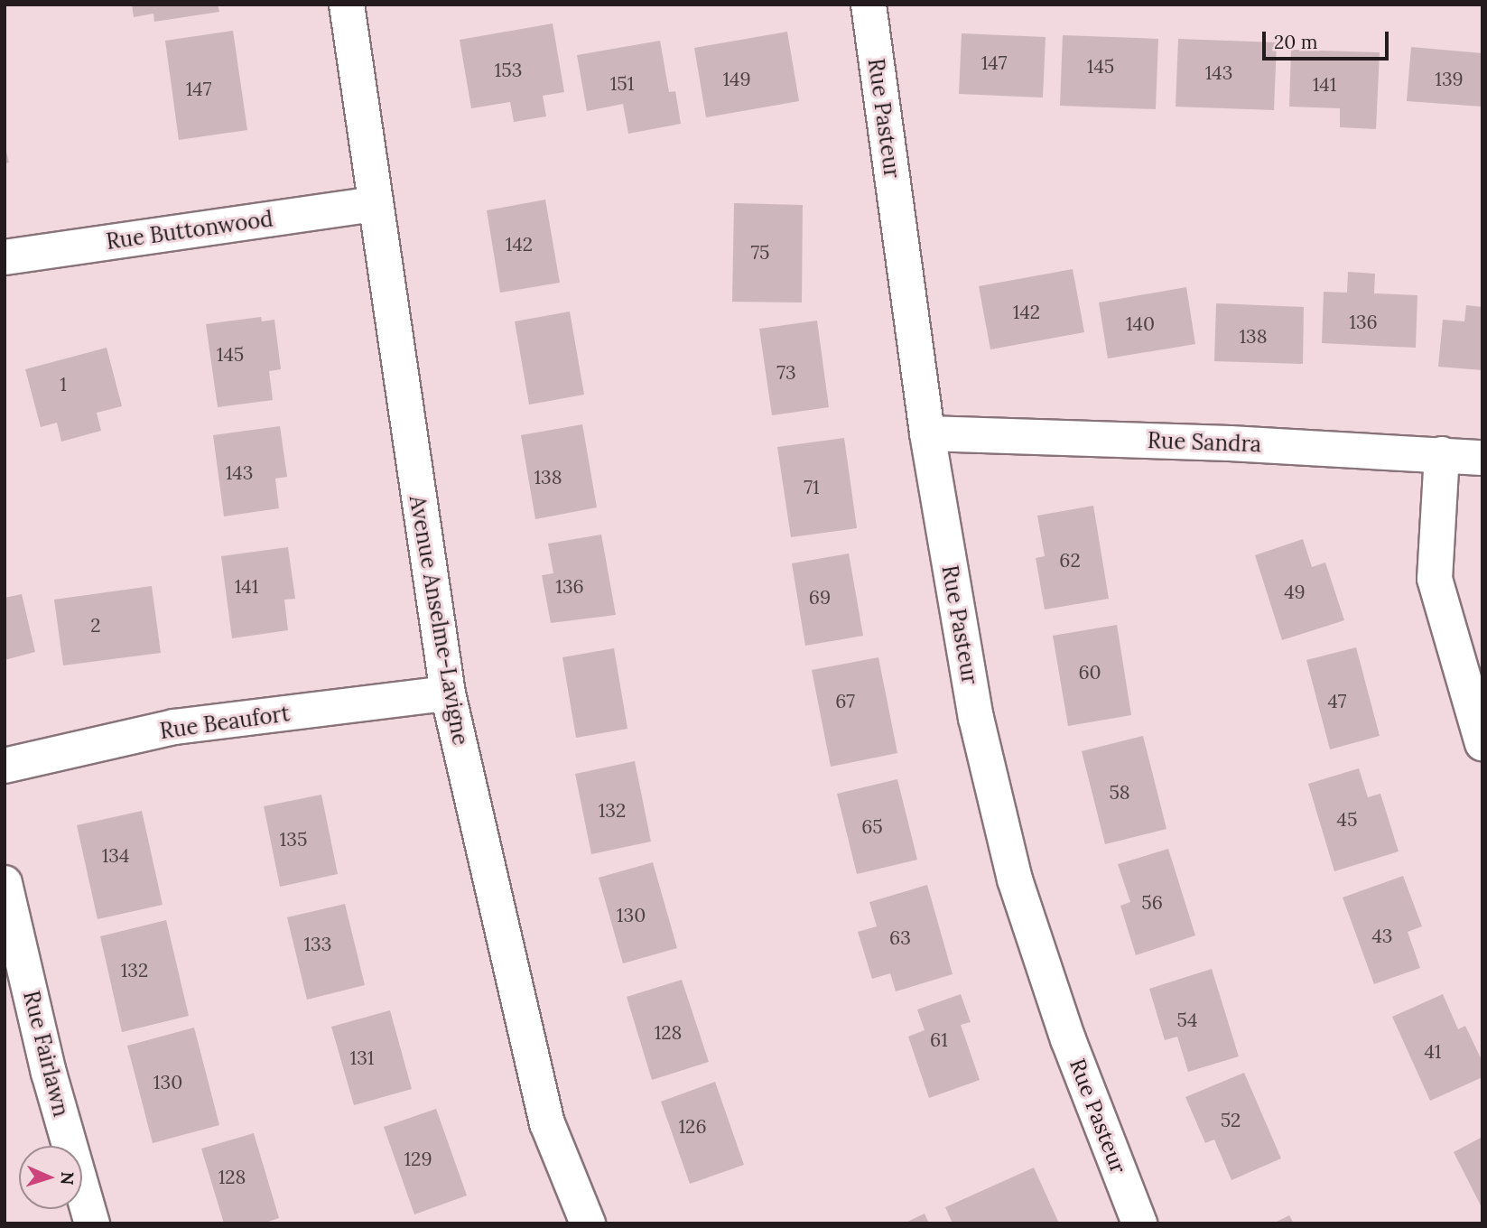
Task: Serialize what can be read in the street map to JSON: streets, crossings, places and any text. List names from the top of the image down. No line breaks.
{"streets":{"street":["Rue Pasteur","Rue Buttonwood","Rue Sandra","Avenue Anselme-Lavigne","Rue Beaufort","Rue Fairlawn"]},"crossings":[["Rue Pasteur","Rue Sandra"],["Rue Buttonwood","Avenue Anselme-Lavigne"],["Avenue Anselme-Lavigne","Rue Beaufort"]],"house_numbers":["147","145","153","143","149","139","151","141","147","142","75","142","136","140","138","145","73","1","143","138","71","62","141","136","49","69","2","60","67","47","58","132","45","65","135","134","56","130","43","63","133","132","54","128","61","41","131","130","52","126","129","128"],"scale_bar":"20 m","north":"right"}
